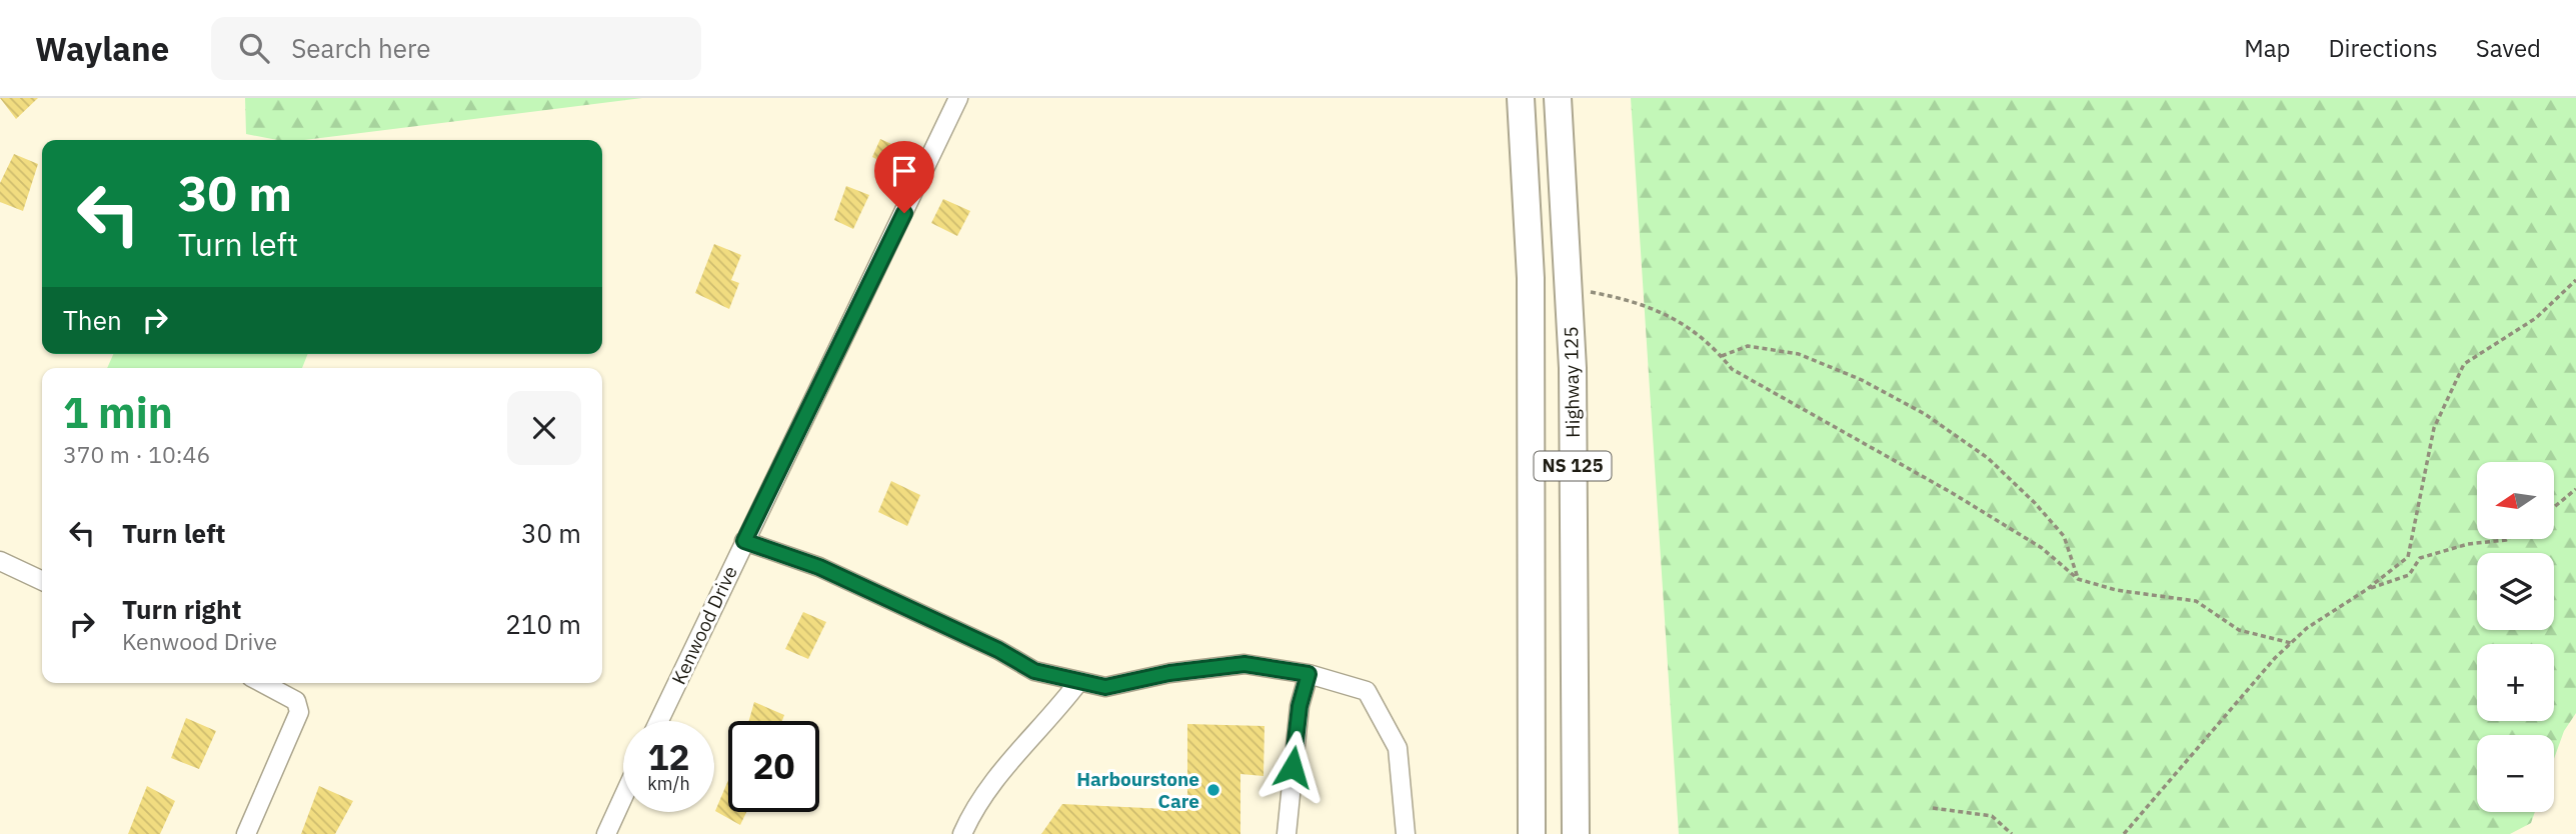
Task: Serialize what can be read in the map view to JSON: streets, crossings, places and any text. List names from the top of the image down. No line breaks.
{"streets":{"highway":["Highway 125","NS 125"],"street":["Kenwood Drive"]},"places":["Harbourstone Care"],"north":"left","page":{"header":"Waylane","search":"Search here","nav":["Map","Directions","Saved"],"turn":["30 m","Turn left"],"then":"Then","heading":["1 min","370 m · 10:46"],"map_buttons":["+","−"],"list":[{"name":"Turn left","value":"30 m"},{"name":"Turn right","note":"Kenwood Drive","value":"210 m"}],"speed":"12 km/h","limit":"20"}}
